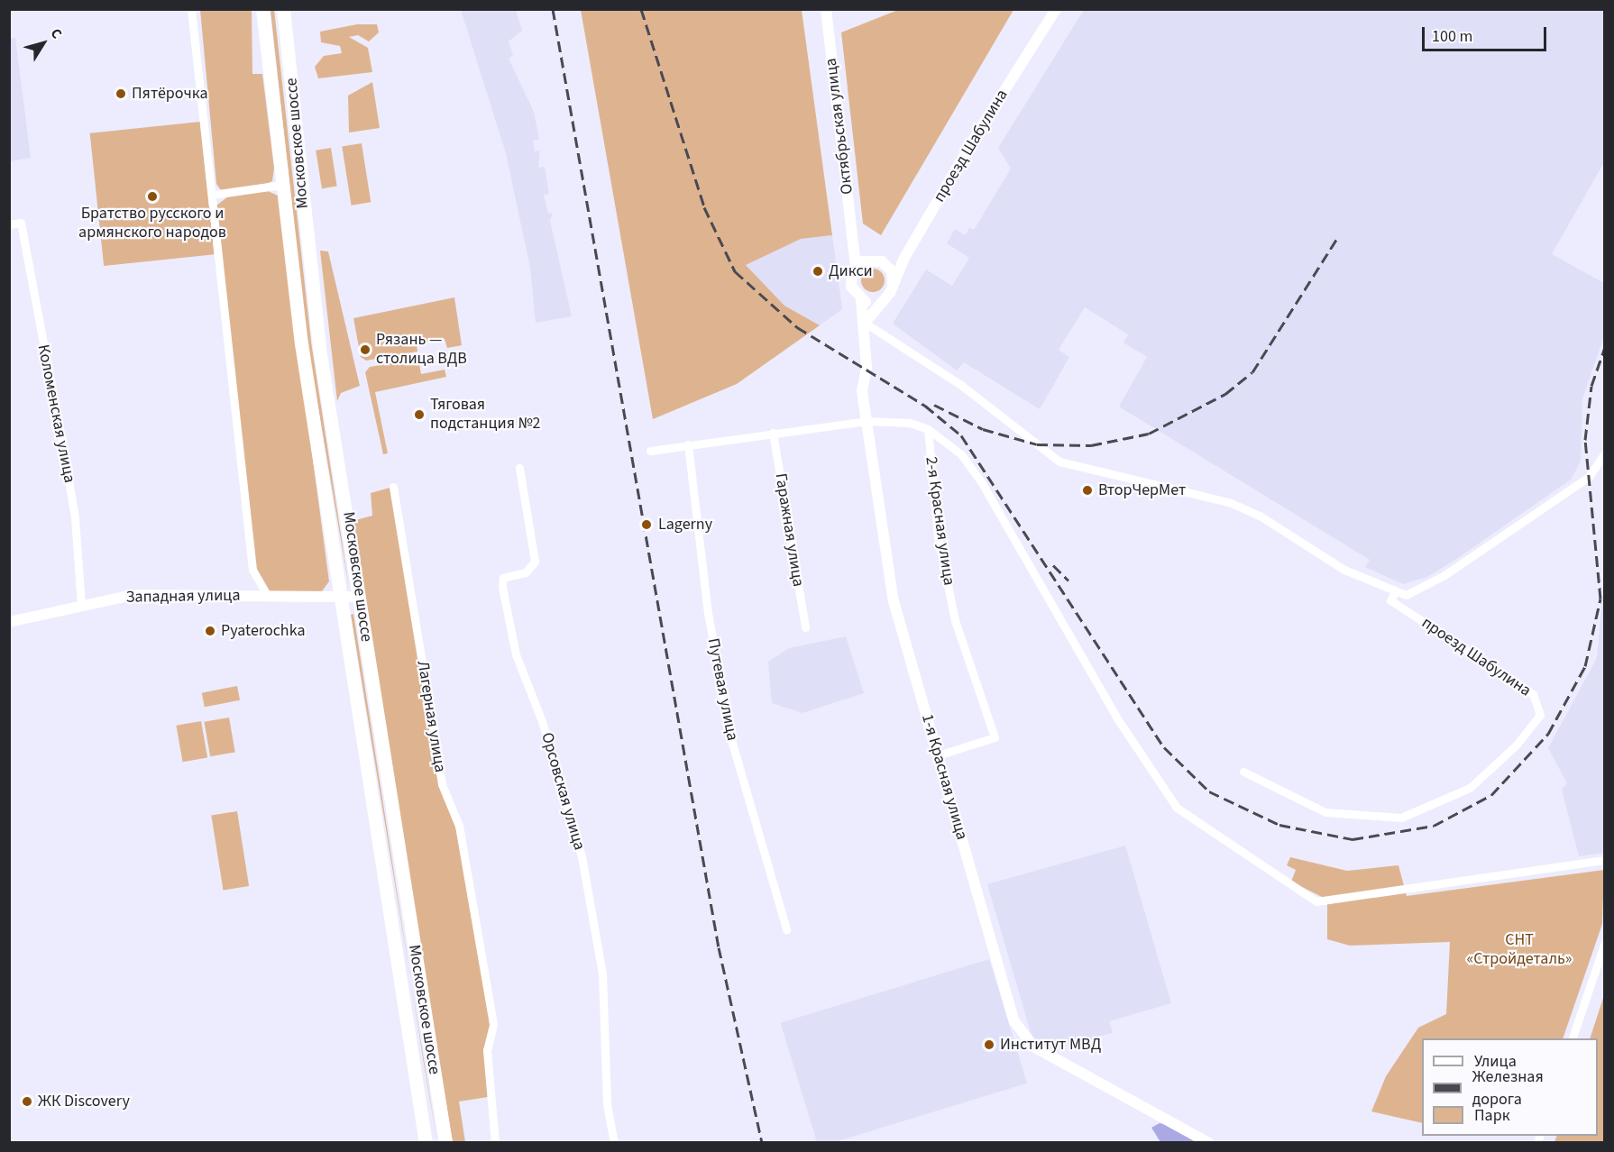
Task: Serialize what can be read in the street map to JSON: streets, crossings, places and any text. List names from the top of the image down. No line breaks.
{"streets":{"main road":["Московское шоссе"],"street":["Октябрьская улица","проезд Шабулина","Коломенская улица","2-я Красная улица","Гаражная улица","Западная улица","Путевая улица","Лагерная улица","1-я Красная улица","Орсовская улица"]},"crossings":[["Октябрьская улица","проезд Шабулина"],["Октябрьская улица","1-я Красная улица"],["Московское шоссе","Западная улица"],["проезд Шабулина","1-я Красная улица"],["Коломенская улица","Западная улица"],["2-я Красная улица","1-я Красная улица"]],"parks":["СНТ «Стройдеталь»"],"places":["Пятёрочка","Братство русского и армянского народов","Дикси","Рязань — столица ВДВ","Тяговая подстанция №2","ВторЧерМет","Lagerny","Pyaterochka","Институт МВД","ЖК Discovery"],"legend":["Улица","Железная дорога","Парк"],"scale_bar":"100 m","north":"top right"}
